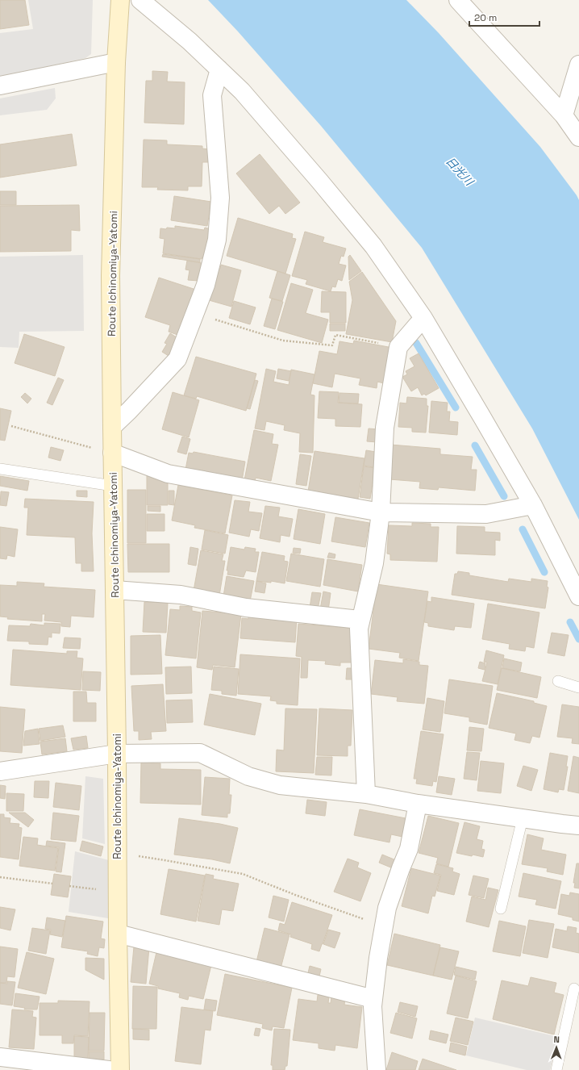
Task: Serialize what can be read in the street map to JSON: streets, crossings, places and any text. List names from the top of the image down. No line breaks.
{"streets":{"main road":["Route Ichinomiya-Yatomi"]},"water":["日光川"],"scale_bar":"20 m","north":"top"}
